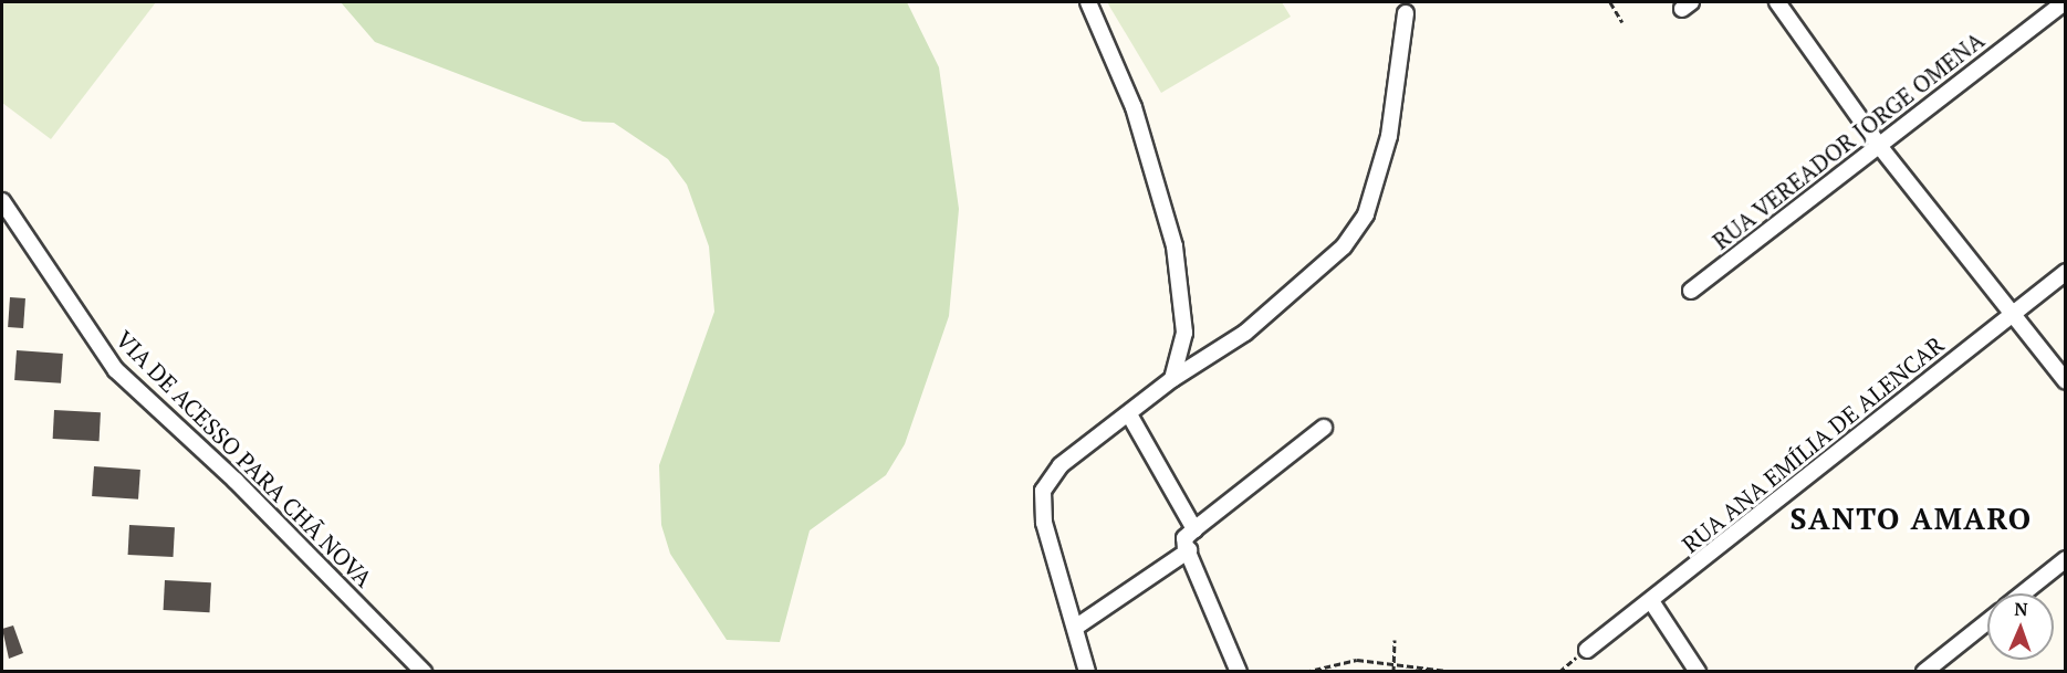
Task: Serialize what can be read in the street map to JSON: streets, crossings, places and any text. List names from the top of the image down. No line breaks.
{"streets":{"street":["RUA VEREADOR JORGE OMENA","RUA ANA EMÍLIA DE ALENCAR","VIA DE ACESSO PARA CHÃ NOVA"]},"districts":["SANTO AMARO"],"north":"top"}
